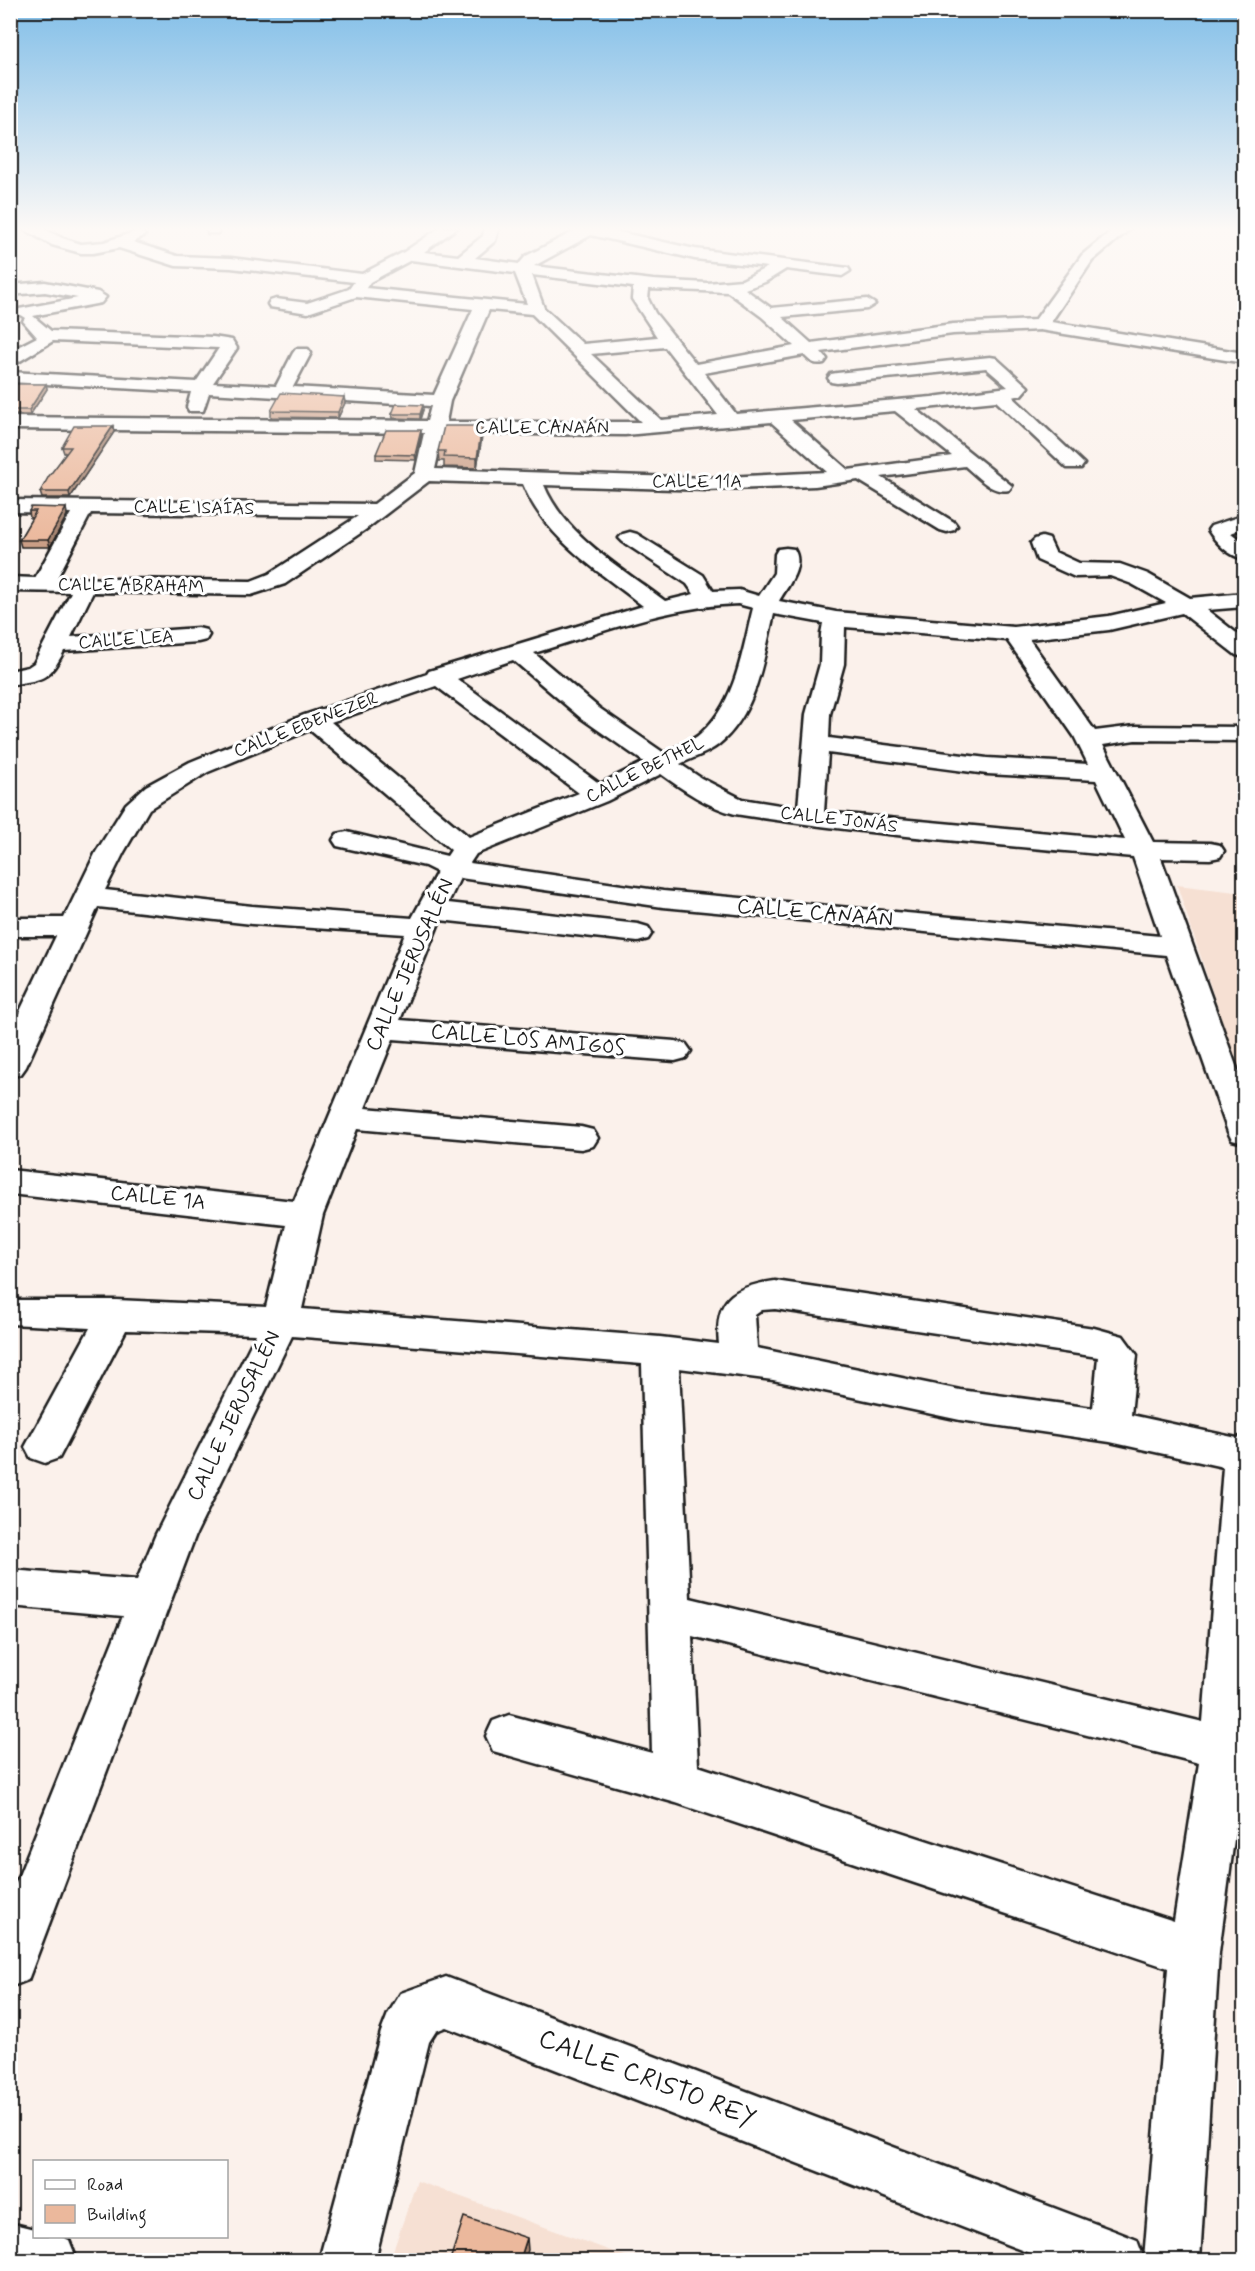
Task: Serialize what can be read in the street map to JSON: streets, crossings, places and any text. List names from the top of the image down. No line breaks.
{"streets":{"street":["CALLE CANAÁN","CALLE 11A","CALLE ISAÍAS","CALLE ABRAHAM","CALLE LEA","CALLE EBENEZER","CALLE BETHEL","CALLE JONÁS","CALLE JERUSALÉN","CALLE LOS AMIGOS","CALLE 1A","CALLE CRISTO REY"]},"crossings":[["CALLE CANAÁN","CALLE BETHEL"],["CALLE CANAÁN","CALLE JERUSALÉN"],["CALLE ISAÍAS","CALLE ABRAHAM"],["CALLE EBENEZER","CALLE BETHEL"],["CALLE EBENEZER","CALLE JONÁS"],["CALLE BETHEL","CALLE JONÁS"],["CALLE BETHEL","CALLE JERUSALÉN"],["CALLE JERUSALÉN","CALLE LOS AMIGOS"],["CALLE JERUSALÉN","CALLE 1A"]],"legend":["Road","Building"]}
